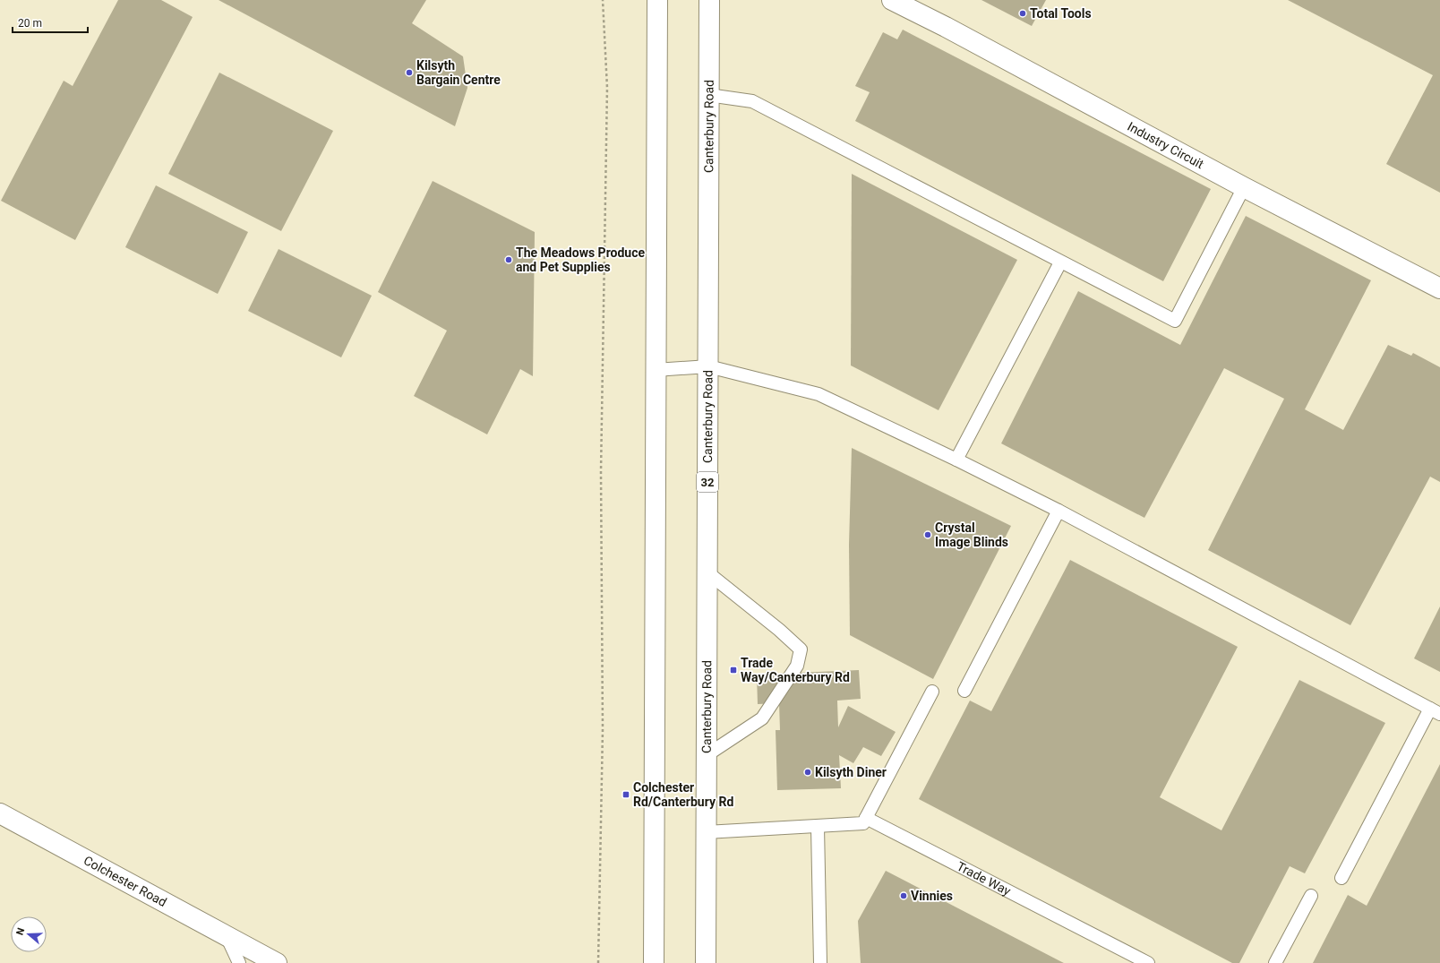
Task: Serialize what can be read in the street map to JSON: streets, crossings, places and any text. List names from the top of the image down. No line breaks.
{"streets":{"main road":["Canterbury Road","Industry Circuit","32","Colchester Road"],"lane":["Trade Way"]},"places":{"other":["Total Tools","Kilsyth Bargain Centre","The Meadows Produce and Pet Supplies","Crystal Image Blinds","Kilsyth Diner","Vinnies"],"transit":["Trade Way/Canterbury Rd","Colchester Rd/Canterbury Rd"]},"scale_bar":"20 m","north":"left"}
